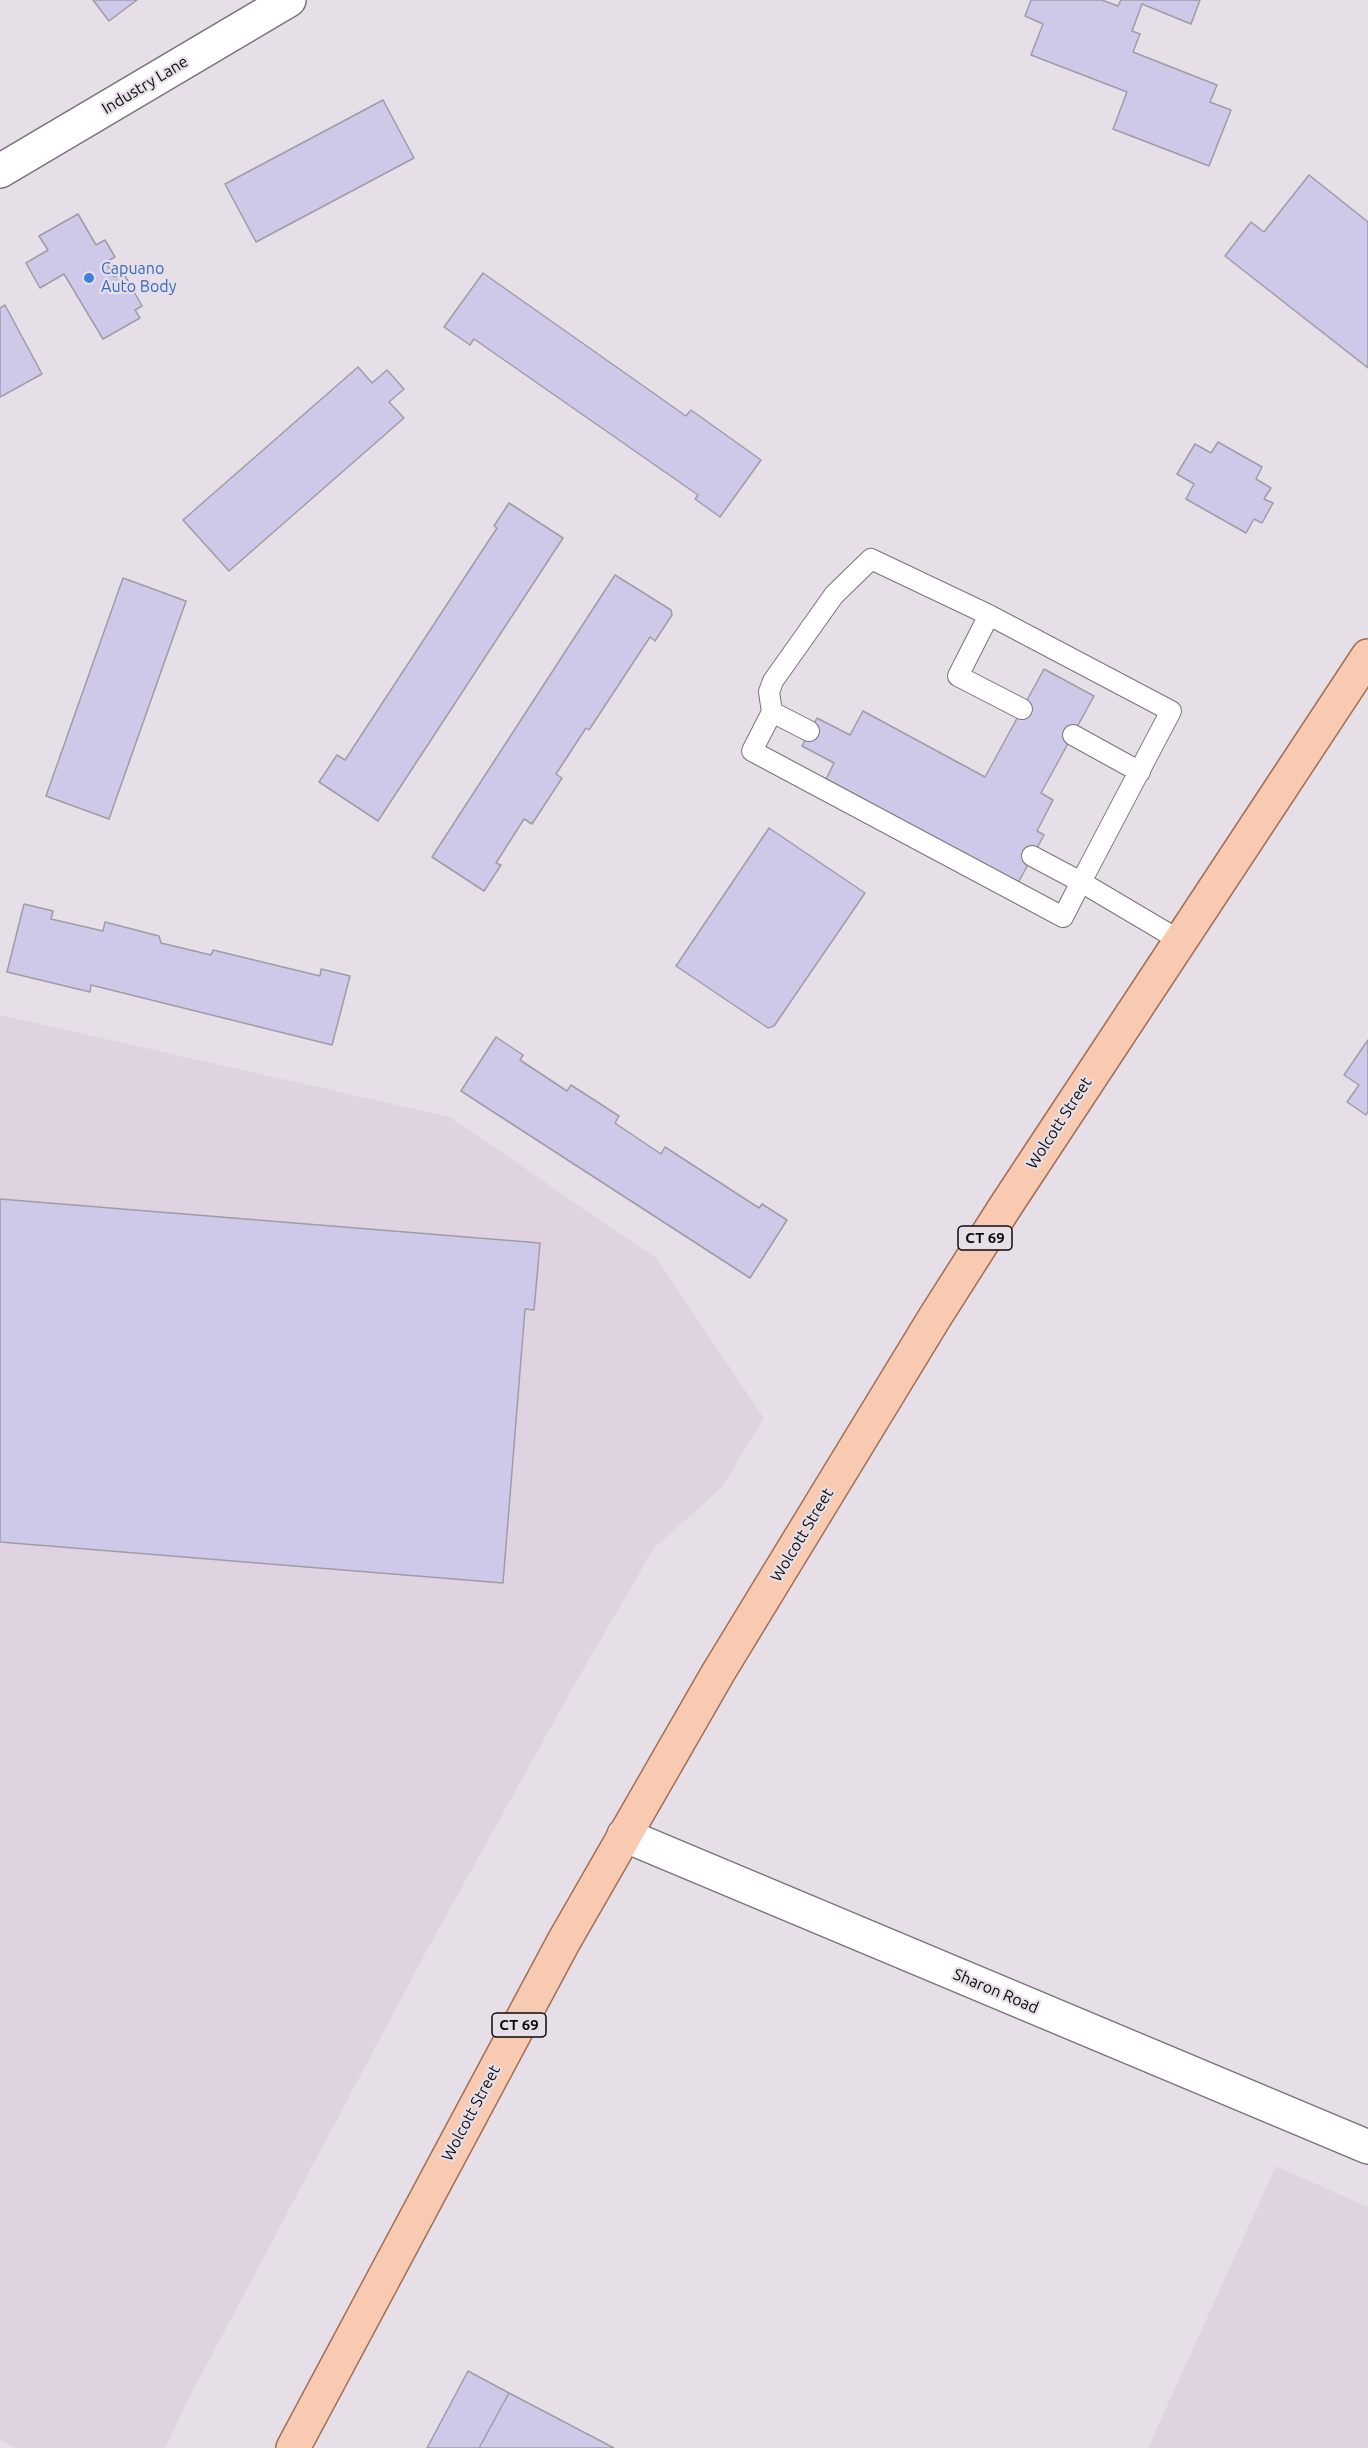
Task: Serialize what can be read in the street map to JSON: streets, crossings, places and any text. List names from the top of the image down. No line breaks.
{"streets":{"main road":["Wolcott Street","CT 69"],"street":["Industry Lane","Sharon Road"]},"crossings":[["Wolcott Street","Sharon Road"]],"places":["Capuano Auto Body"]}
